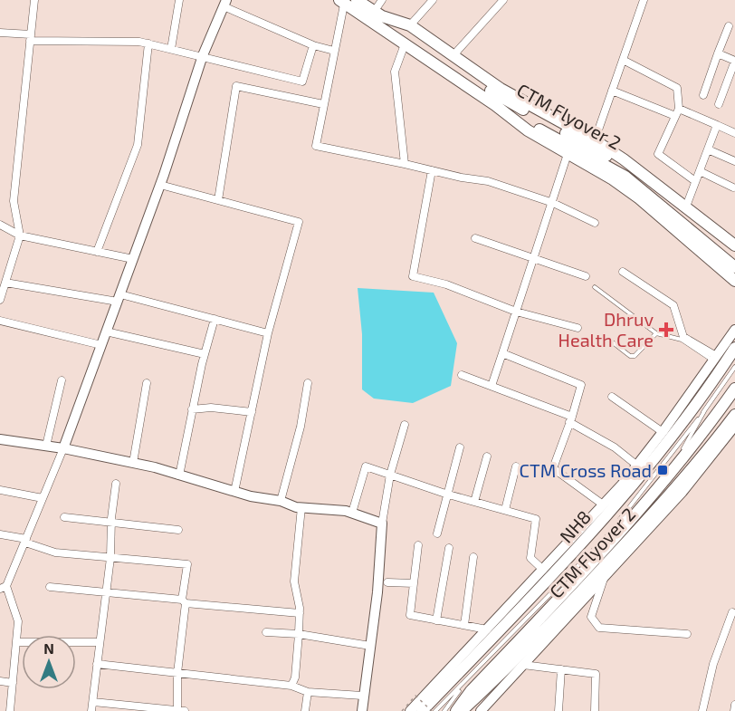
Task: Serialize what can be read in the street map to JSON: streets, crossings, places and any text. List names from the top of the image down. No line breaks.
{"streets":{"main road":["CTM Flyover 2","NH8"]},"places":{"health":["Dhruv Health Care"],"transit":["CTM Cross Road"]},"north":"top"}
